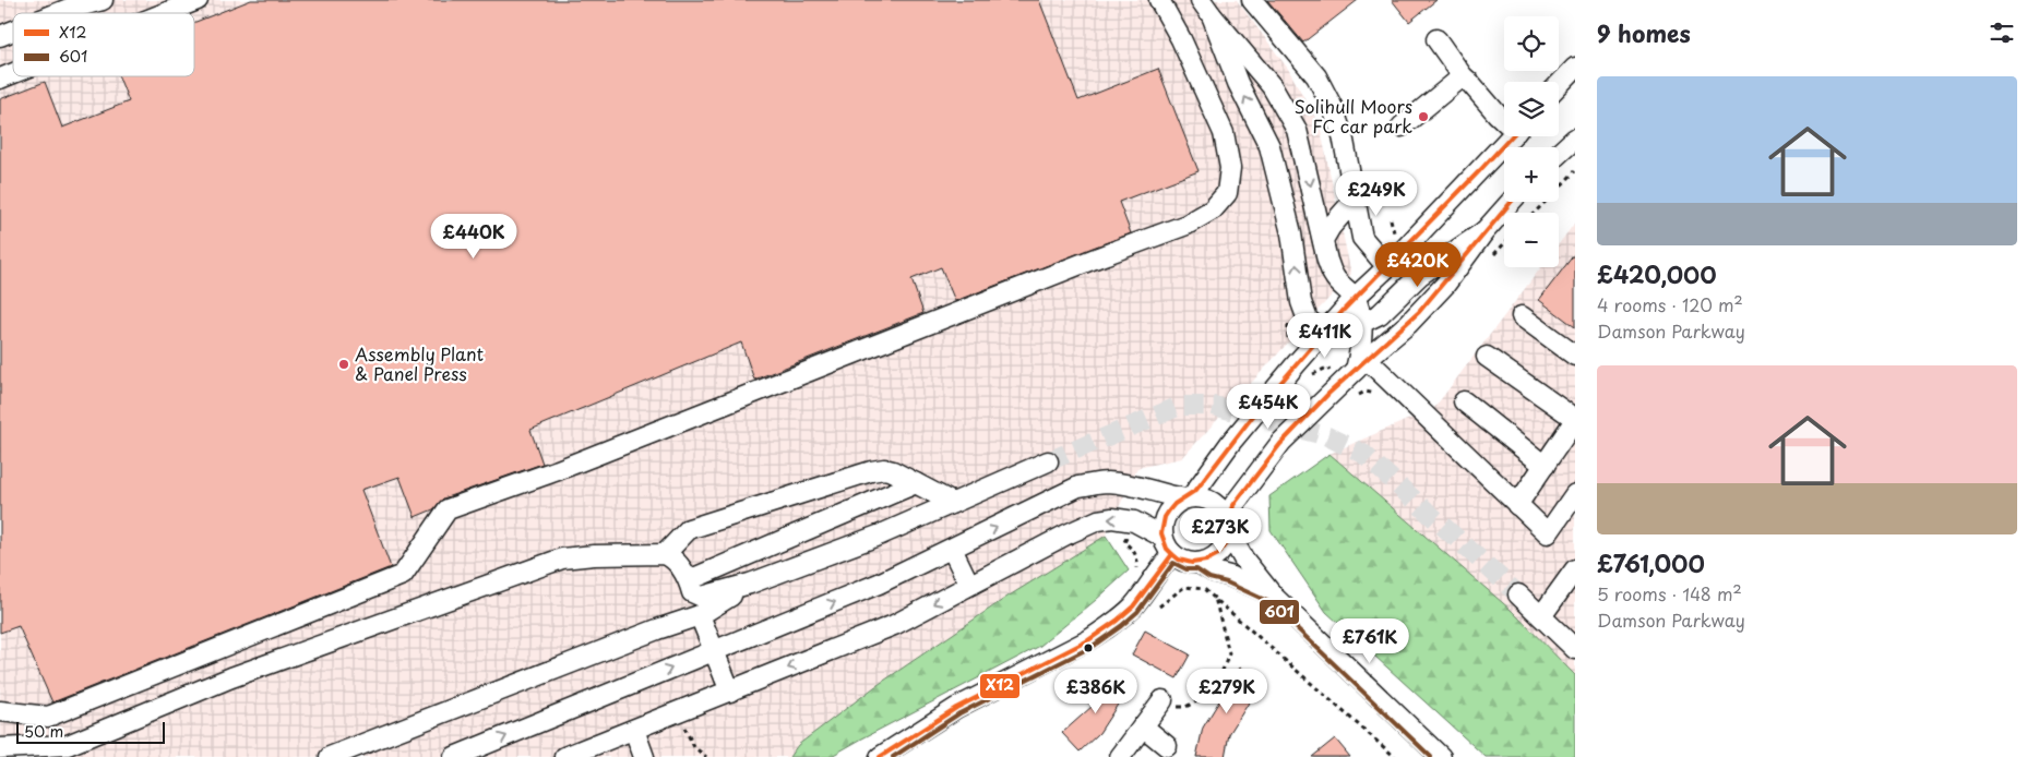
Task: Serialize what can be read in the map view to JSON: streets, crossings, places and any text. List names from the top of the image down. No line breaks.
{"places":["Solihull Moors FC car park","Assembly Plant & Panel Press"],"lines":["transit line X12","transit line 601"],"legend":["X12","601"],"scale_bar":"50 m","page":{"heading":"9 homes","map_buttons":["+","−"],"list":[{"name":"£420,000","note":"4 rooms · 120 m² · Damson Parkway"},{"name":"£761,000","note":"5 rooms · 148 m² · Damson Parkway"}],"price":["£249K","£440K","£420K","£411K","£454K","£273K","£761K","£386K","£279K"],"scale":"50 m"}}
